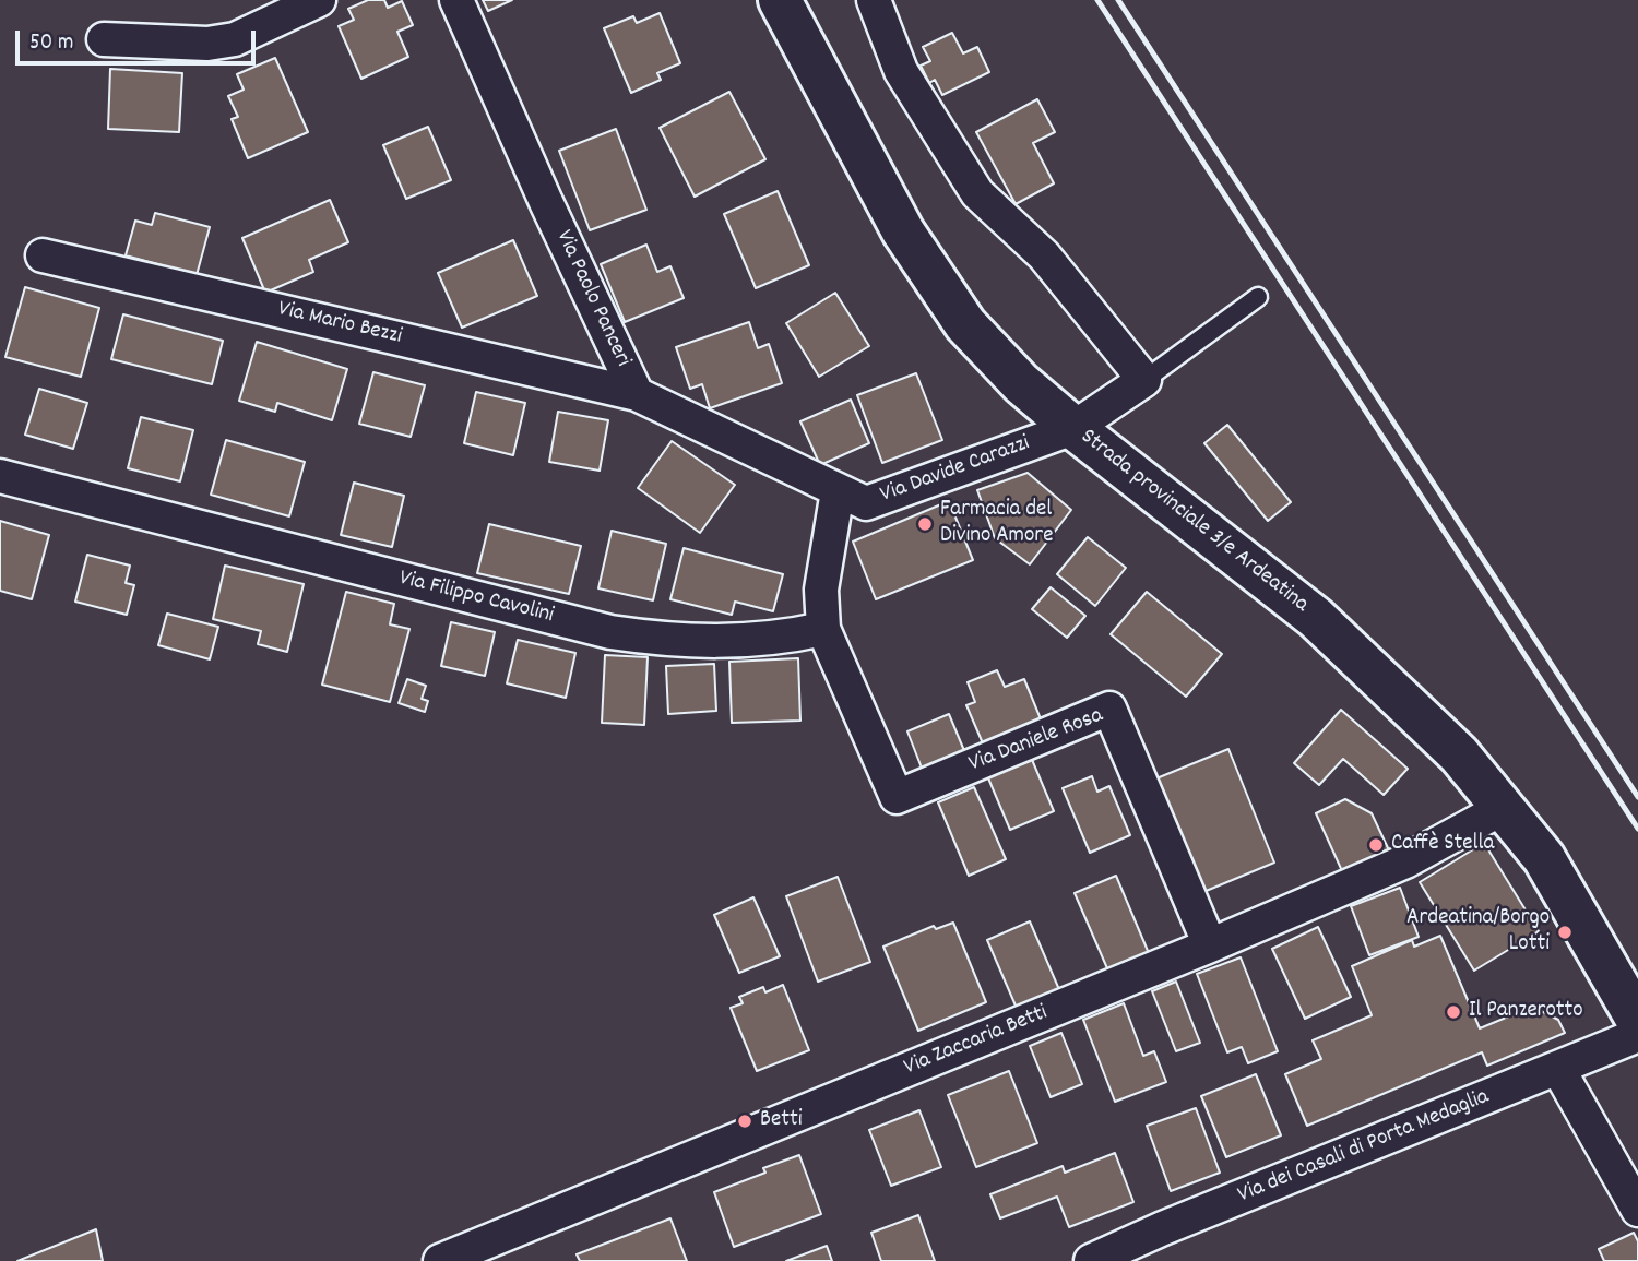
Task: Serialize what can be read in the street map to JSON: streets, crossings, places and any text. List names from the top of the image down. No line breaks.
{"streets":{"main road":["Strada provinciale 3/e Ardeatina"],"street":["Via Paolo Panceri","Via Mario Bezzi","Via Davide Carazzi","Via Filippo Cavolini","Via Daniele Rosa","Via Zaccaria Betti","Via dei Casali di Porta Medaglia"]},"crossings":[["Via Paolo Panceri","Via Mario Bezzi"],["Via Paolo Panceri","Via Davide Carazzi"],["Via Davide Carazzi","Strada provinciale 3/e Ardeatina"],["Strada provinciale 3/e Ardeatina","Via Zaccaria Betti"],["Via Filippo Cavolini","Via Daniele Rosa"],["Via Daniele Rosa","Via Zaccaria Betti"]],"places":["Farmacia del Divino Amore","Caffè Stella","Ardeatina/Borgo Lotti","Il Panzerotto","Betti"],"scale_bar":"50 m"}
